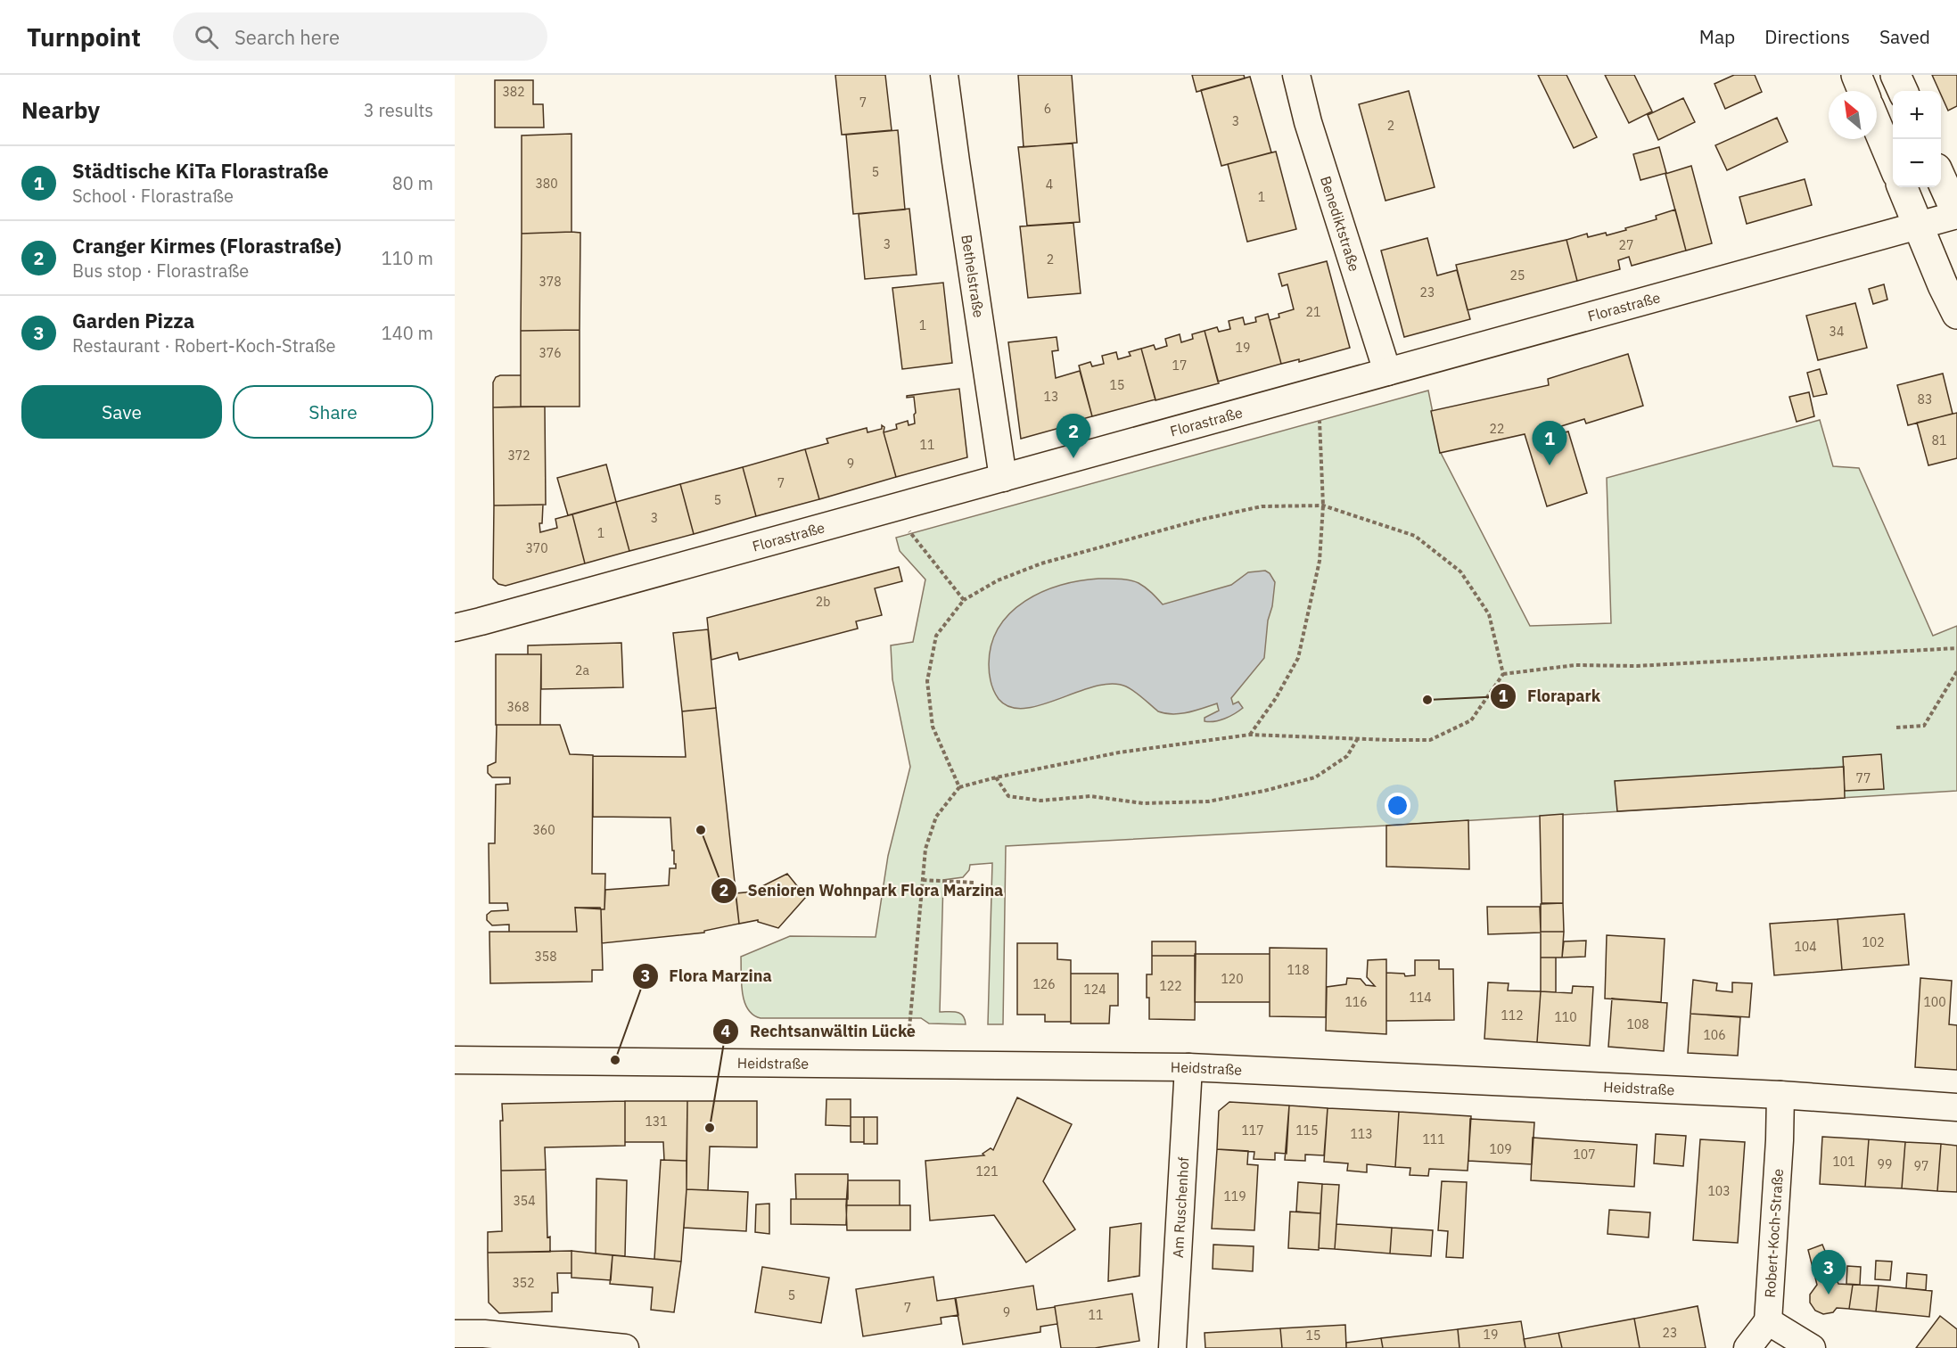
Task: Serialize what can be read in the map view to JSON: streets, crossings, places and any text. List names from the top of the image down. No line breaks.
{"streets":{"street":["Benediktstraße","Bethelstraße","Florastraße","Heidstraße","Am Ruschenhof","Robert-Koch-Straße"]},"crossings":[["Benediktstraße","Florastraße"],["Bethelstraße","Florastraße"],["Heidstraße","Am Ruschenhof"],["Heidstraße","Robert-Koch-Straße"]],"places":["Florapark","Senioren Wohnpark Flora Marzina","Flora Marzina","Rechtsanwältin Lücke"],"house_numbers":["382","7","6","3","2","5","380","4","1","3","27","2","25","378","23","21","1","34","19","376","17","15","13","83","22","81","11","372","9","7","5","3","1","370","2b","2a","368","77","360","102","104","358","118","120","126","122","124","114","116","100","112","110","108","106","131","117","115","113","111","109","107","101","99","97","121","103","119","354","352","5","7","9","11","23","19","15"],"north":"top left","page":{"header":"Turnpoint","search":"Search here","nav":["Map","Directions","Saved"],"heading":["Nearby","3 results"],"map_buttons":["+","−"],"list":[{"mark":"1","name":"Städtische KiTa Florastraße","note":"School · Florastraße","value":"80 m"},{"mark":"2","name":"Cranger Kirmes (Florastraße)","note":"Bus stop · Florastraße","value":"110 m"},{"mark":"3","name":"Garden Pizza","note":"Restaurant · Robert-Koch-Straße","value":"140 m"}],"buttons":["Save","Share"],"pins":["2","1","3"]}}
